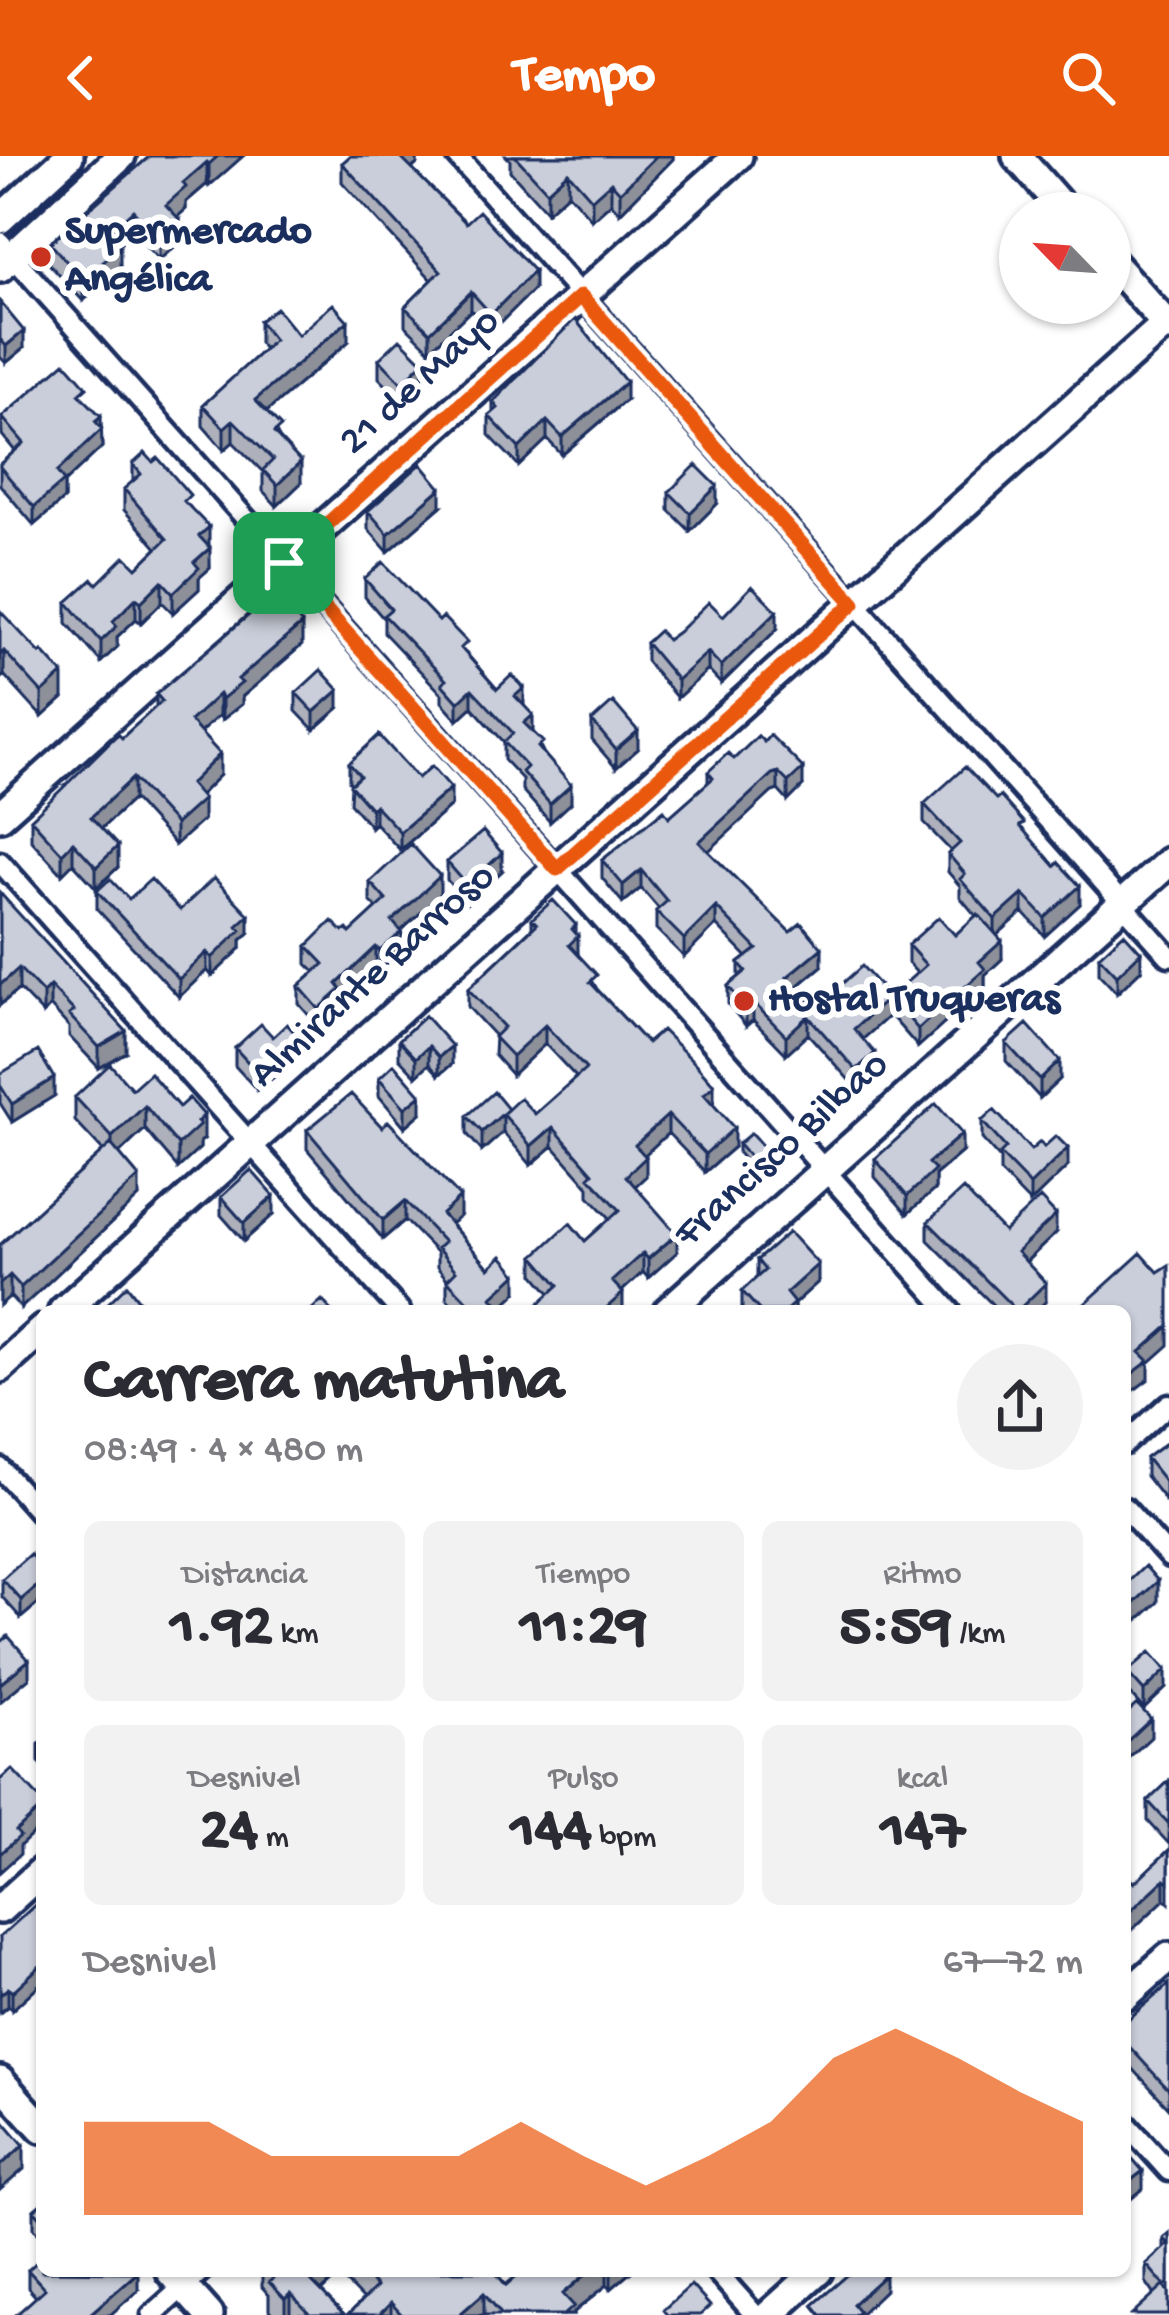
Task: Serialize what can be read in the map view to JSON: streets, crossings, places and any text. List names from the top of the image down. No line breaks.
{"streets":{"street":["21 de Mayo","Almirante Barroso","Francisco Bilbao"]},"places":["Supermercado Angélica","Hostal Truqueras"],"north":"top left","page":{"header":"Tempo","heading":["Carrera matutina","08:49 · 4 × 480 m"],"stats":[["Distancia","1.92 km"],["Tiempo","11:29"],["Ritmo","5:59 /km"],["Desnivel","24 m"],["Pulso","144 bpm"],["kcal","147"]],"chart":["Desnivel","67–72 m"]}}
